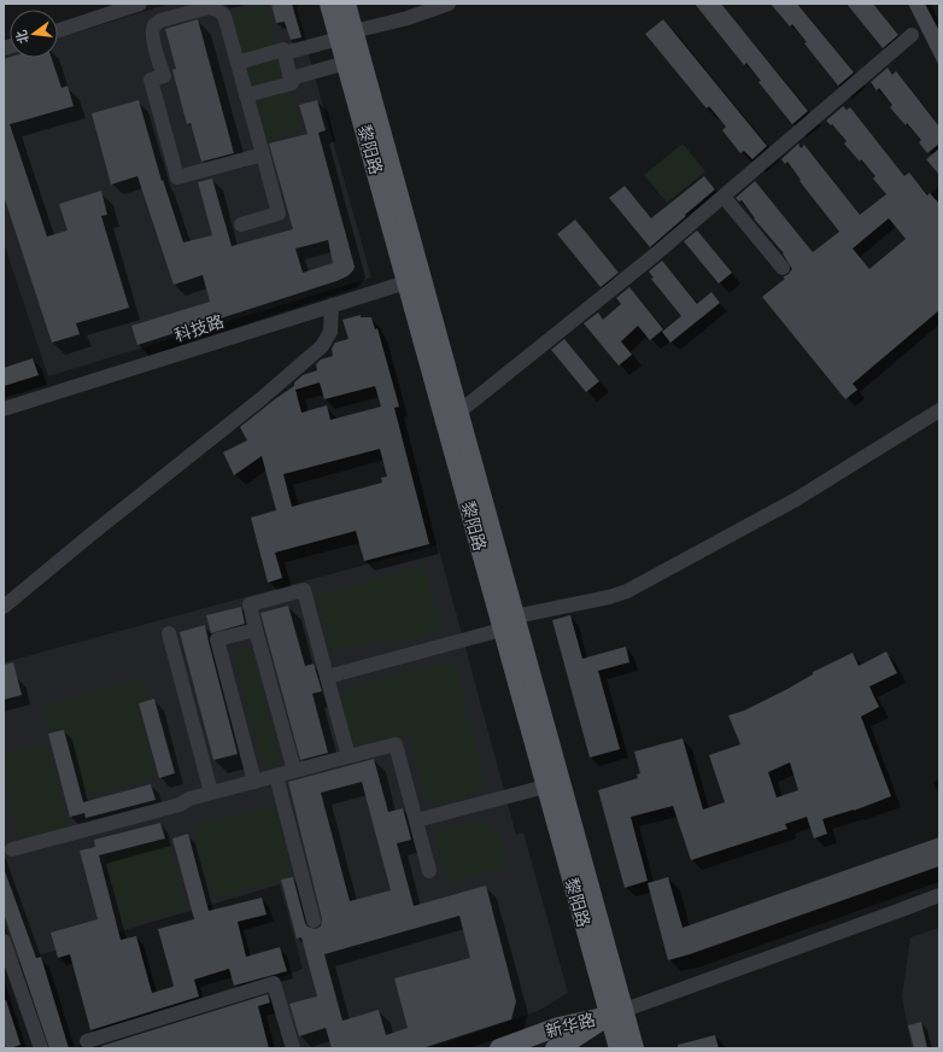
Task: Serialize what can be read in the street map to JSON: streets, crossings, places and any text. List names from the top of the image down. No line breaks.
{"streets":{"main road":["黎阳路","新华路"],"street":["科技路"]},"crossings":[["黎阳路","科技路"],["黎阳路","新华路"]],"north":"left"}
